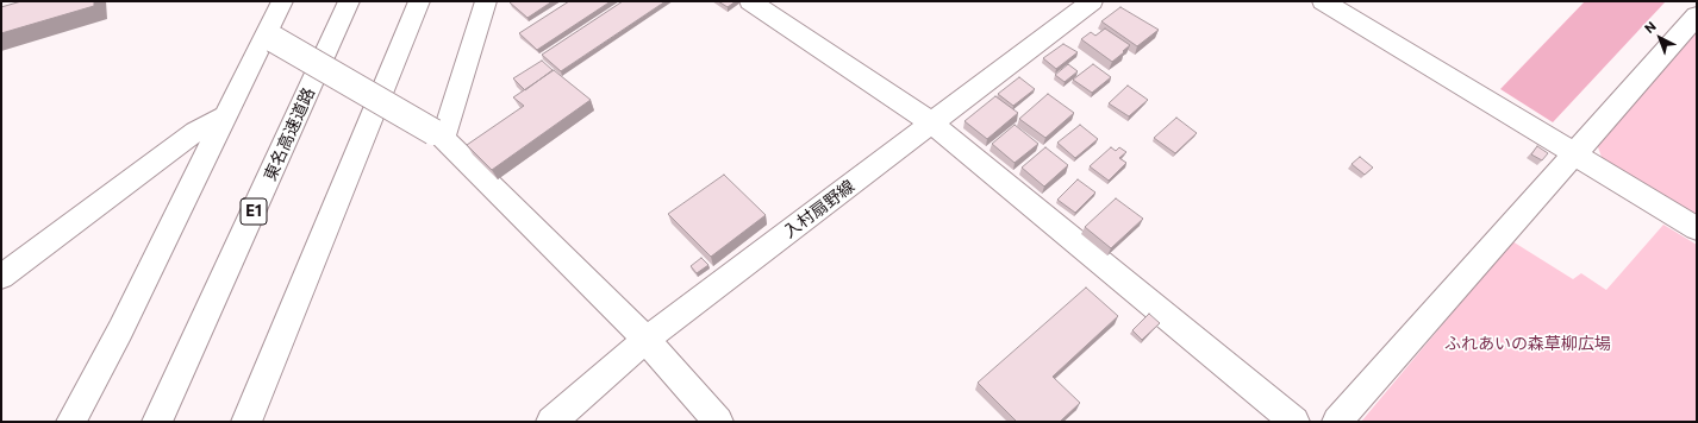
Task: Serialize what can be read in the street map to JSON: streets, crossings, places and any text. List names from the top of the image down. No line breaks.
{"streets":{"main road":["東名高速道路","入村扇野線","E1"]},"parks":["ふれあいの森草柳広場"],"north":"top left"}
